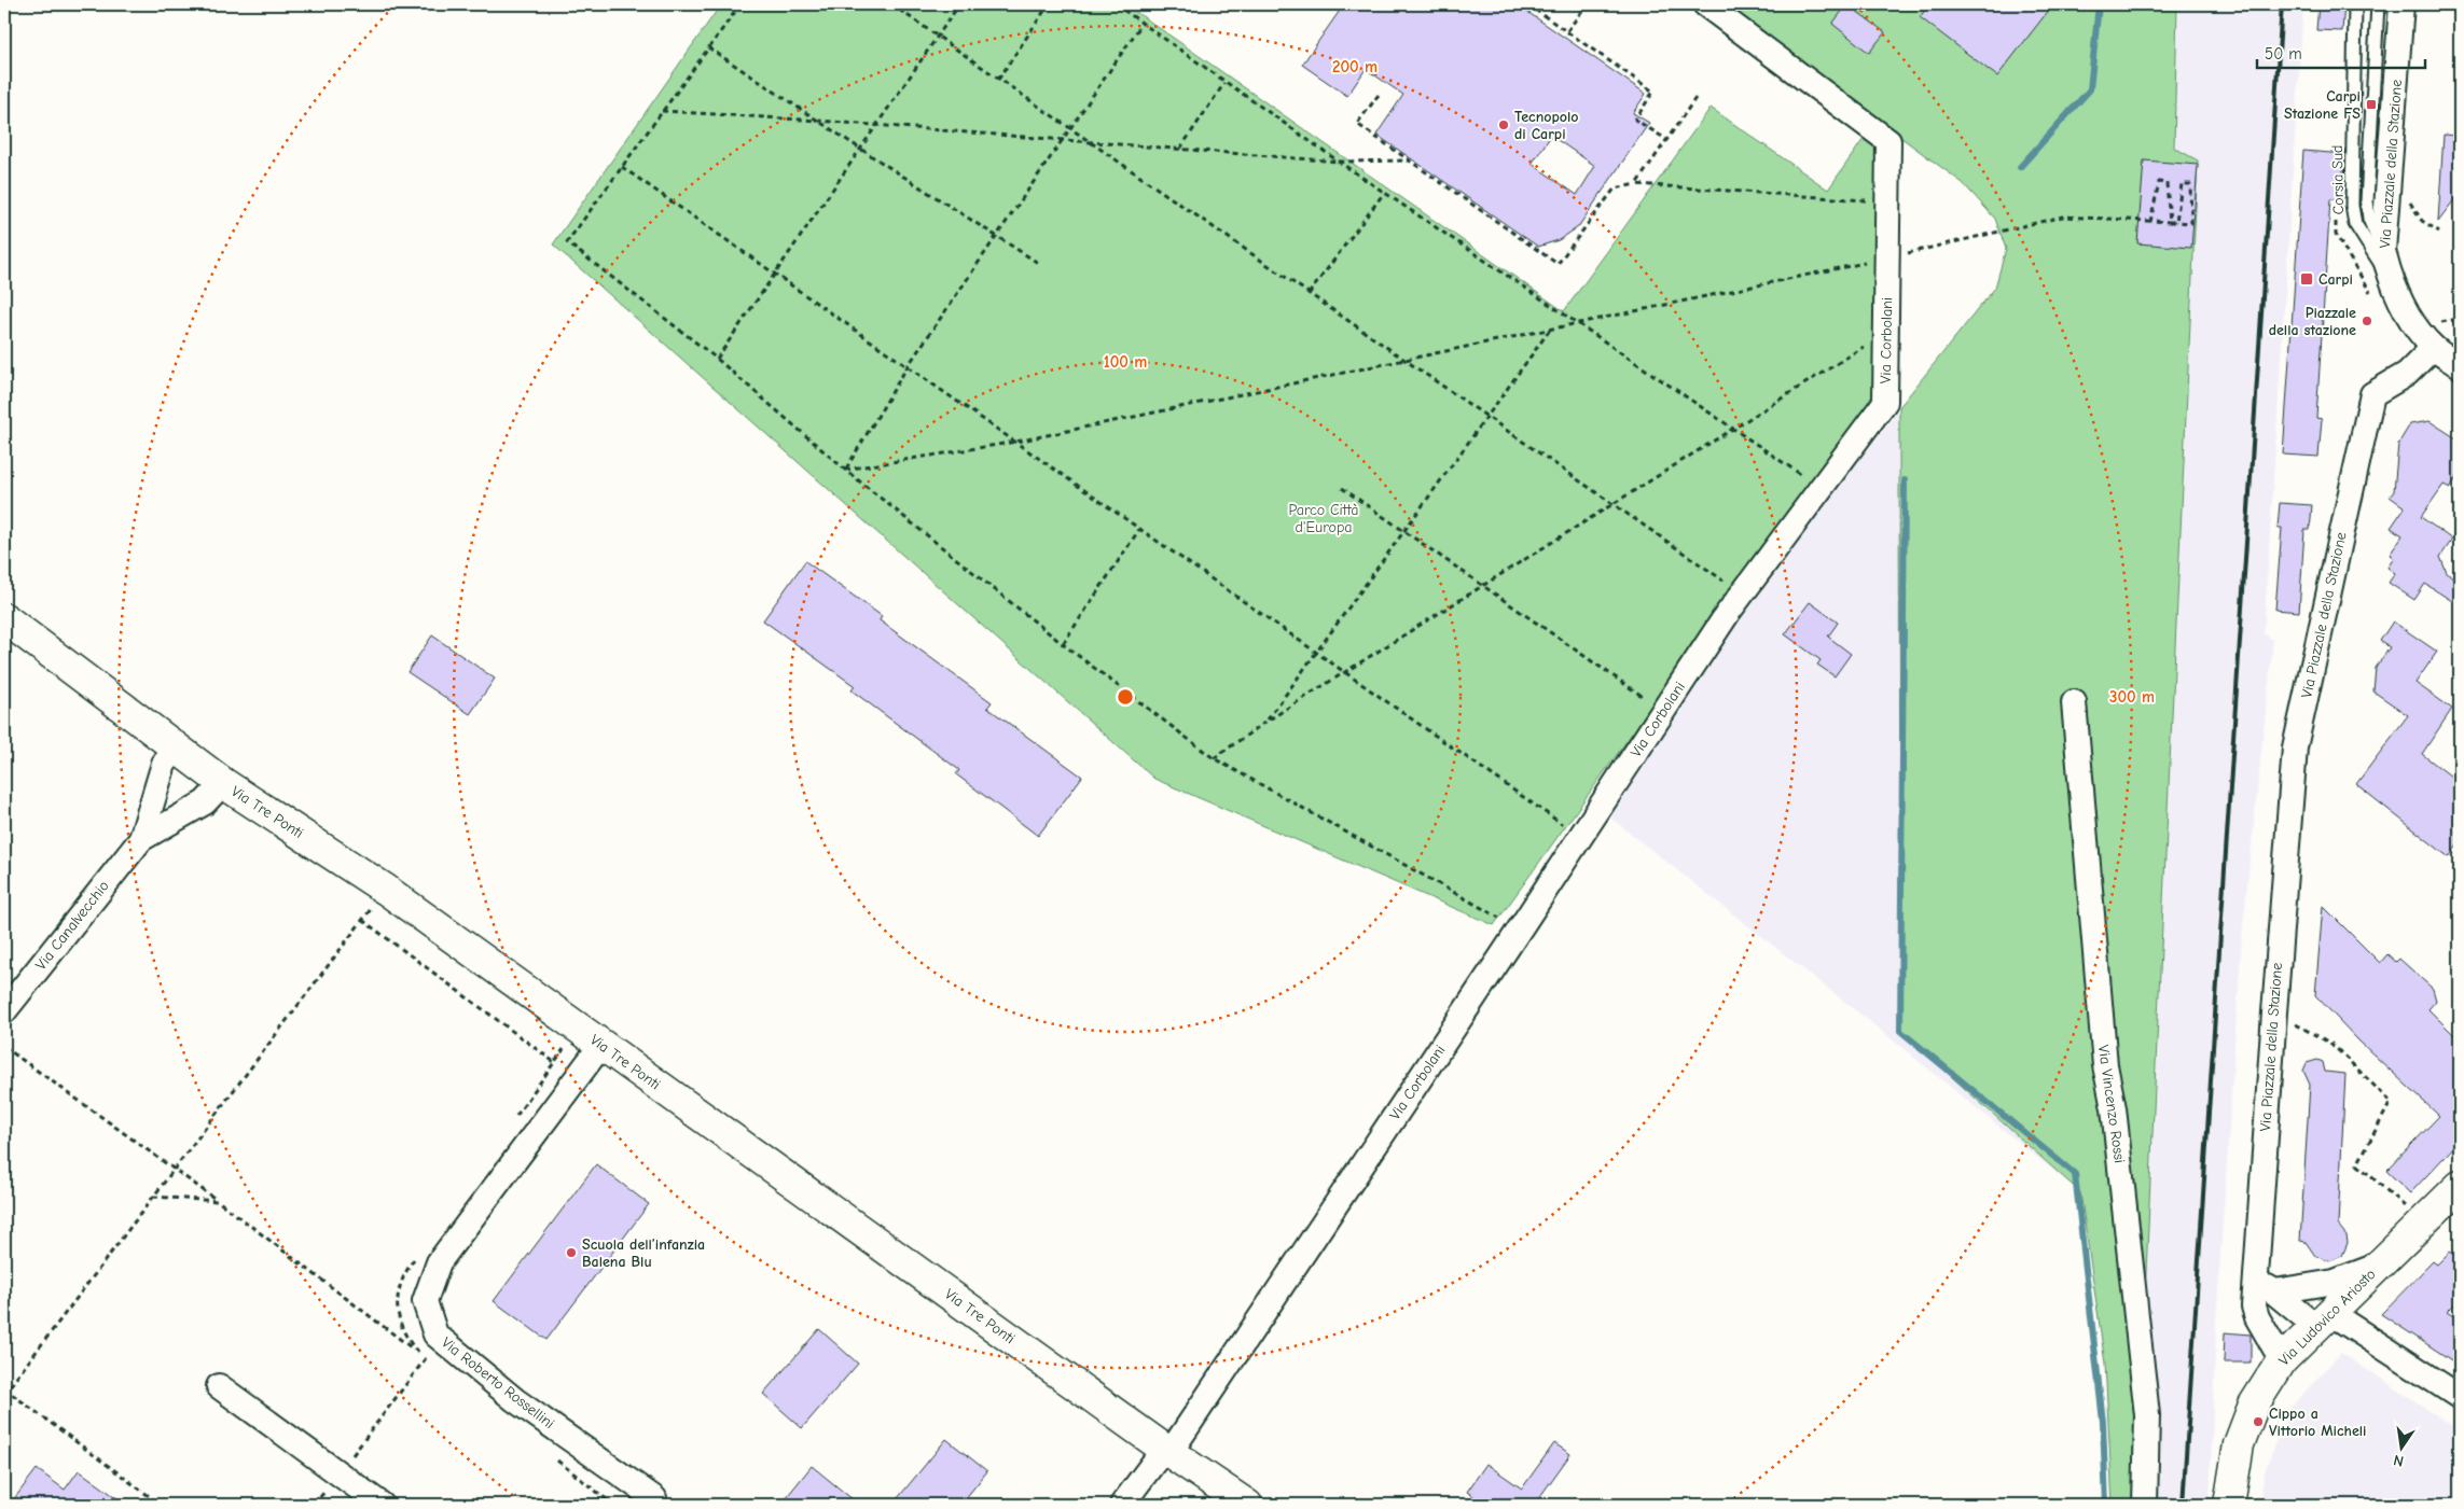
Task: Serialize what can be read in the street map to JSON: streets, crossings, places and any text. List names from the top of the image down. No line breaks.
{"streets":{"street":["Via Piazzale della Stazione","Via Corbolani","Via Tre Ponti","Via Canalvecchio","Via Vincenzo Rossi","Via Ludovico Ariosto","Via Roberto Rossellini"],"lane":["Corsia Sud"]},"crossings":[["Via Piazzale della Stazione","Corsia Sud"],["Via Piazzale della Stazione","Via Ludovico Ariosto"],["Via Corbolani","Via Tre Ponti"],["Via Tre Ponti","Via Canalvecchio"],["Via Tre Ponti","Via Roberto Rossellini"]],"parks":["Parco Città d'Europa"],"places":{"transit":["Carpi Stazione FS","Carpi"],"other":["Tecnopolo di Carpi","Piazzale della stazione","Scuola dell’infanzia Balena Blu","Cippo a Vittorio Micheli"]},"scale_bar":"50 m","north":"bottom","rings":["200 m","100 m","300 m"]}
